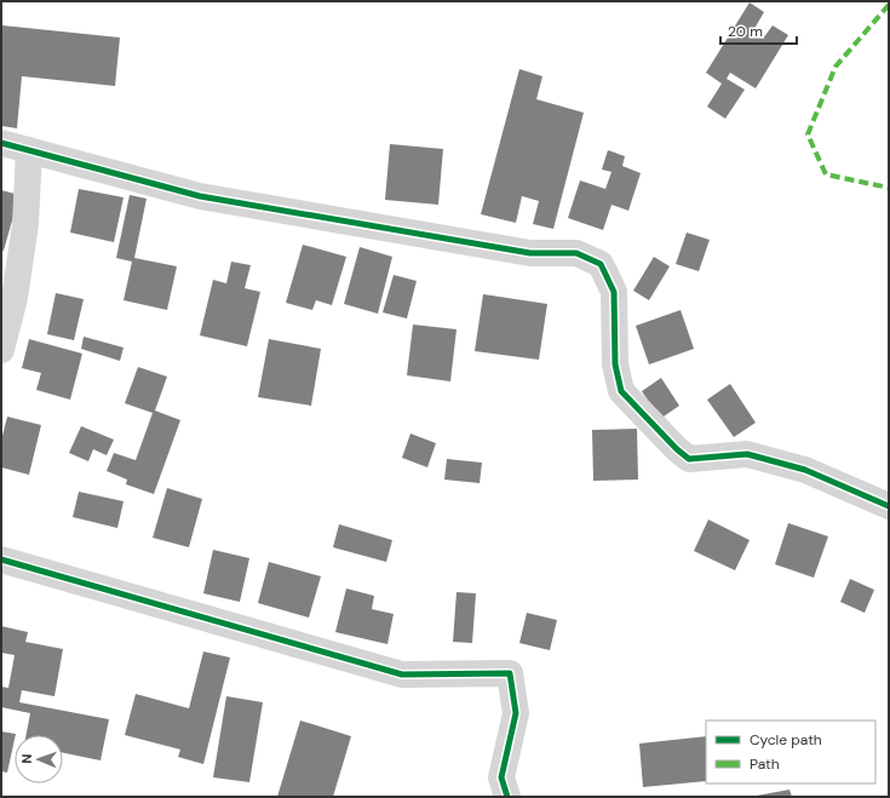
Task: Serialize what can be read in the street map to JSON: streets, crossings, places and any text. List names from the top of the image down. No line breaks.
{"legend":["Cycle path","Path"],"scale_bar":"20 m","north":"left"}
